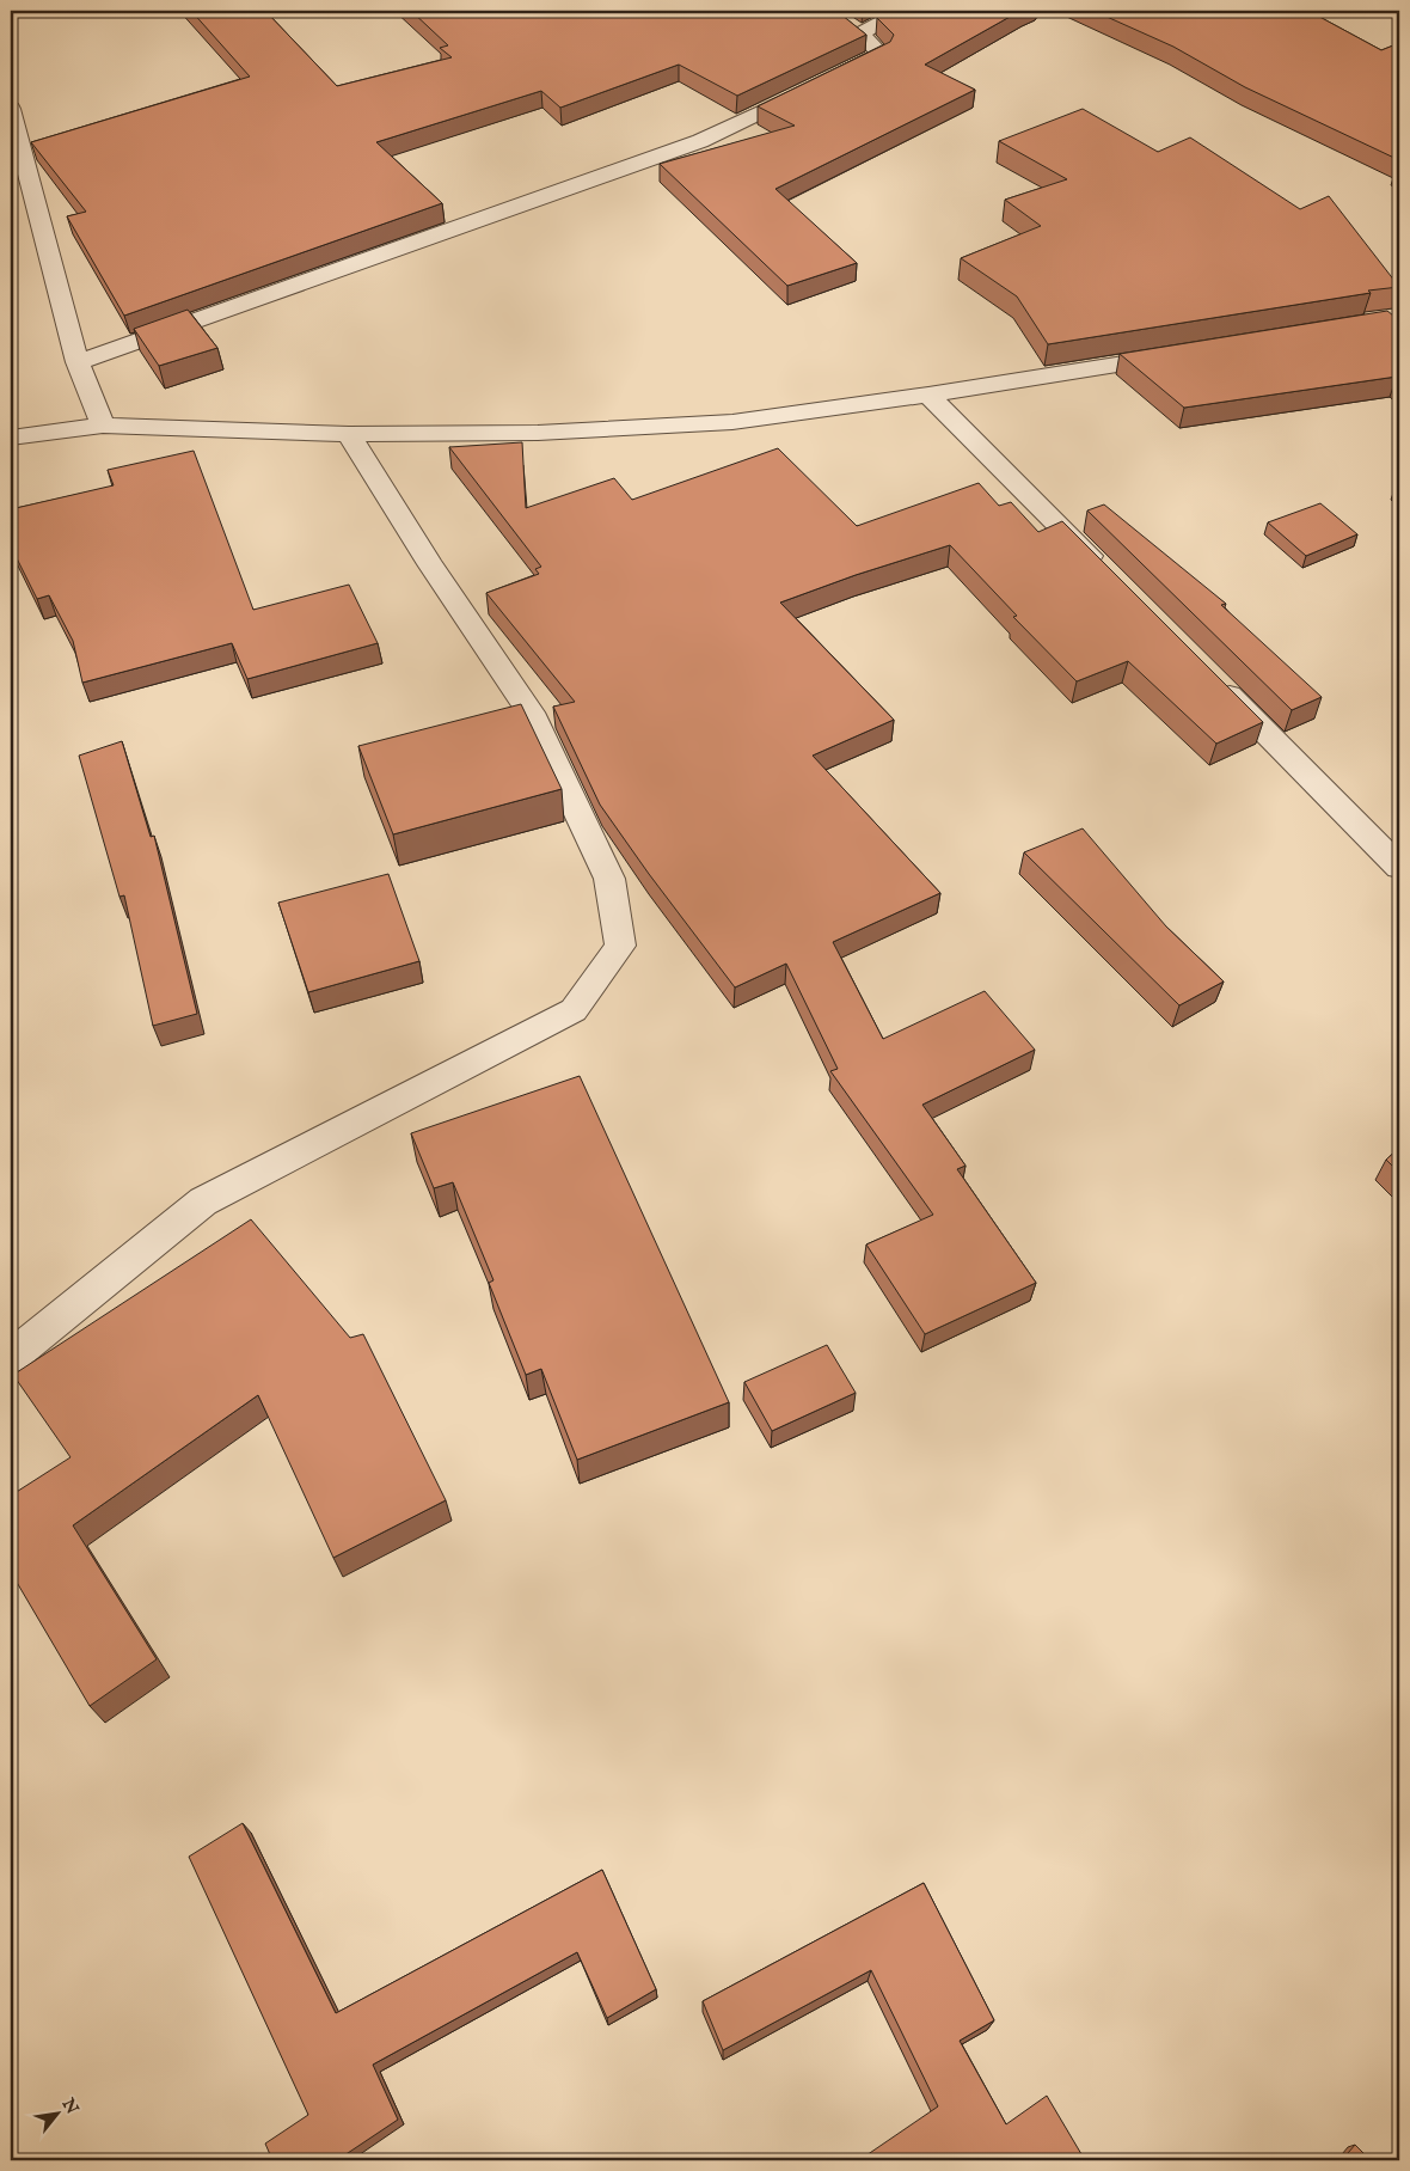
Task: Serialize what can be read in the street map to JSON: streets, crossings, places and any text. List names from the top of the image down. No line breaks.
{"north":"top right"}
